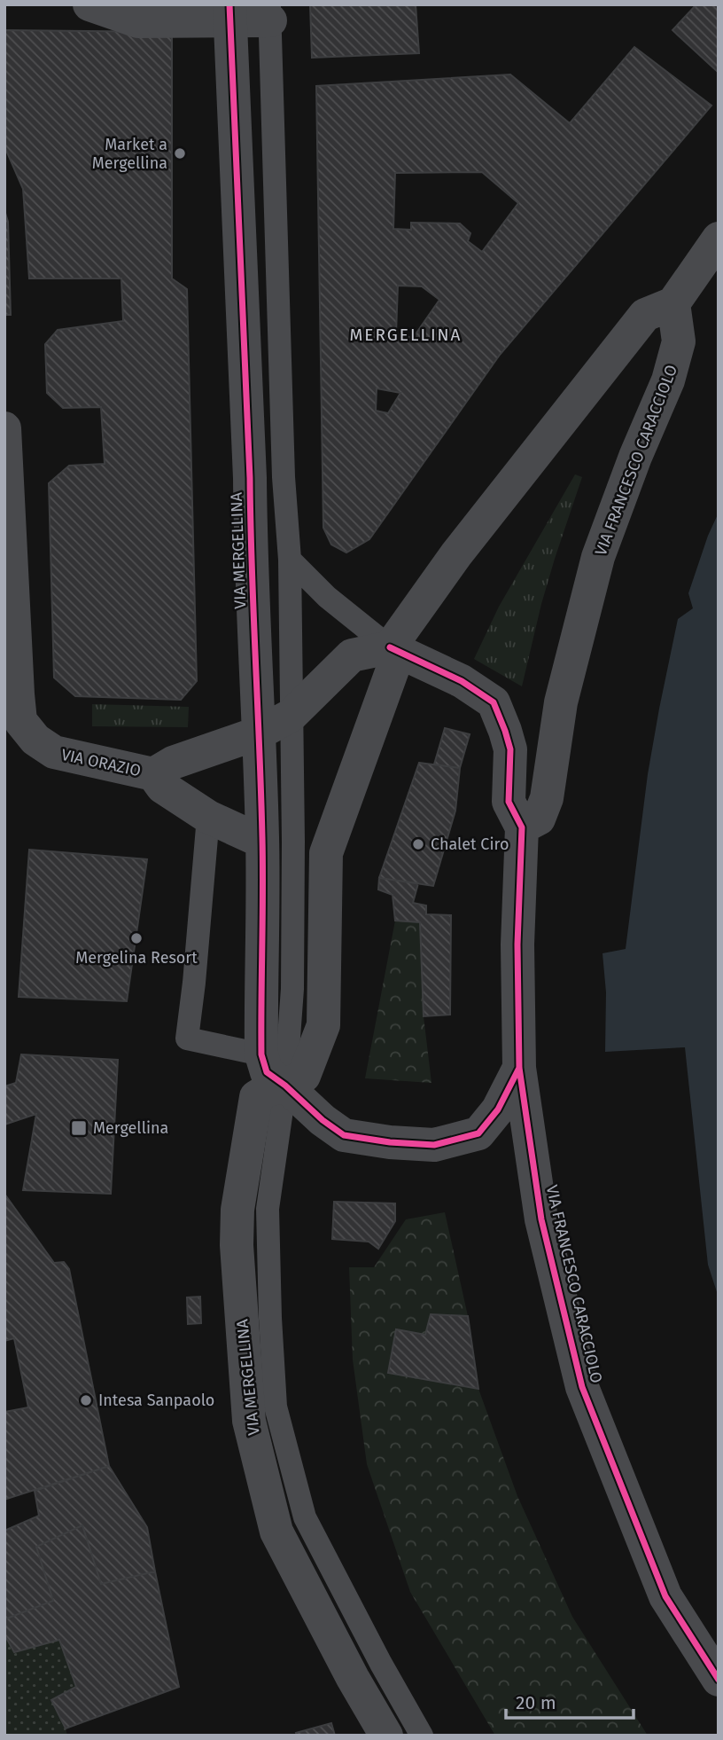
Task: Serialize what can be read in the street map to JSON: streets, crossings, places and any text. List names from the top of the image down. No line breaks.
{"streets":{"street":["VIA FRANCESCO CARACCIOLO","VIA MERGELLINA","VIA ORAZIO"]},"crossings":[["VIA MERGELLINA","VIA ORAZIO"]],"districts":["MERGELLINA"],"places":{"other":["Market a Mergellina","Chalet Ciro","Mergelina Resort","Intesa Sanpaolo"],"transit":["Mergellina"]},"scale_bar":"20 m"}
